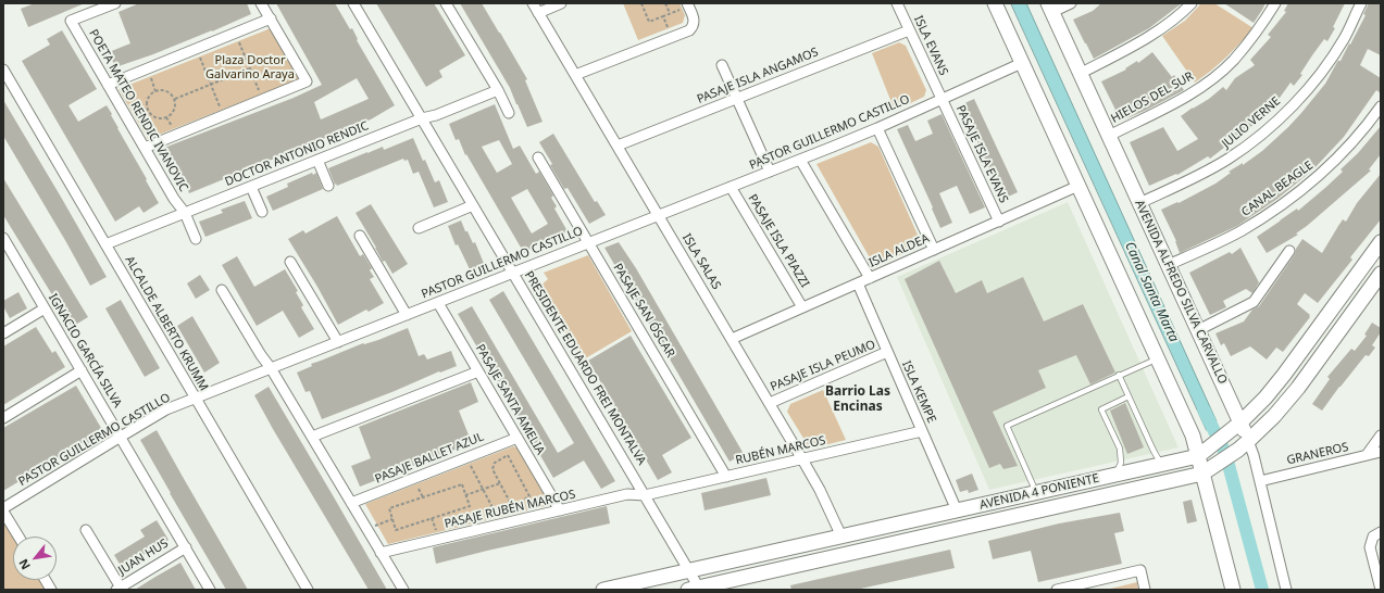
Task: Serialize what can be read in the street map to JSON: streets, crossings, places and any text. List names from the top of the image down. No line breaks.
{"streets":{"street":["ISLA EVANS","PASAJE ISLA ANGAMOS","HIELOS DEL SUR","POETA MATEO RENDIC IVANOVIC","JULIO VERNE","PASTOR GUILLERMO CASTILLO","DOCTOR ANTONIO RENDIC","PASAJE ISLA EVANS","CANAL BEAGLE","PASAJE ISLA PIAZZI","ISLA ALDEA","ISLA SALAS","AVENIDA ALFREDO SILVA CARVALLO","PASAJE SAN ÓSCAR","ALCALDE ALBERTO KRUMM","IGNACIO GARCÍA SILVA","PASAJE ISLA PEUMO","PRESIDENTE EDUARDO FREI MONTALVA","ISLA KEMPE","PASAJE SANTA AMELIA","RUBÉN MARCOS","GRANEROS","PASAJE BALLET AZUL","AVENIDA 4 PONIENTE","PASAJE RUBÉN MARCOS","JUAN HUS"]},"crossings":[["ISLA EVANS","PASAJE ISLA ANGAMOS"],["ISLA EVANS","PASTOR GUILLERMO CASTILLO"],["ISLA EVANS","PASAJE ISLA EVANS"],["PASAJE ISLA ANGAMOS","ISLA SALAS"],["HIELOS DEL SUR","AVENIDA ALFREDO SILVA CARVALLO"],["POETA MATEO RENDIC IVANOVIC","DOCTOR ANTONIO RENDIC"],["JULIO VERNE","AVENIDA ALFREDO SILVA CARVALLO"],["PASTOR GUILLERMO CASTILLO","PASAJE ISLA EVANS"],["PASTOR GUILLERMO CASTILLO","PASAJE ISLA PIAZZI"],["PASTOR GUILLERMO CASTILLO","ISLA SALAS"],["PASTOR GUILLERMO CASTILLO","PASAJE SAN ÓSCAR"],["PASTOR GUILLERMO CASTILLO","ALCALDE ALBERTO KRUMM"],["PASTOR GUILLERMO CASTILLO","IGNACIO GARCÍA SILVA"],["PASTOR GUILLERMO CASTILLO","PRESIDENTE EDUARDO FREI MONTALVA"],["PASTOR GUILLERMO CASTILLO","PASAJE SANTA AMELIA"],["DOCTOR ANTONIO RENDIC","ALCALDE ALBERTO KRUMM"],["DOCTOR ANTONIO RENDIC","PRESIDENTE EDUARDO FREI MONTALVA"],["PASAJE ISLA EVANS","ISLA ALDEA"],["CANAL BEAGLE","AVENIDA ALFREDO SILVA CARVALLO"],["PASAJE ISLA PIAZZI","ISLA ALDEA"],["ISLA ALDEA","ISLA SALAS"],["ISLA ALDEA","ISLA KEMPE"],["ISLA SALAS","PASAJE ISLA PEUMO"],["ISLA SALAS","RUBÉN MARCOS"],["ISLA SALAS","AVENIDA 4 PONIENTE"],["AVENIDA ALFREDO SILVA CARVALLO","GRANEROS"],["AVENIDA ALFREDO SILVA CARVALLO","AVENIDA 4 PONIENTE"],["PASAJE SAN ÓSCAR","RUBÉN MARCOS"],["IGNACIO GARCÍA SILVA","JUAN HUS"],["PASAJE ISLA PEUMO","ISLA KEMPE"],["PRESIDENTE EDUARDO FREI MONTALVA","RUBÉN MARCOS"],["PRESIDENTE EDUARDO FREI MONTALVA","AVENIDA 4 PONIENTE"],["PRESIDENTE EDUARDO FREI MONTALVA","PASAJE RUBÉN MARCOS"],["ISLA KEMPE","RUBÉN MARCOS"],["ISLA KEMPE","AVENIDA 4 PONIENTE"],["PASAJE SANTA AMELIA","PASAJE BALLET AZUL"],["PASAJE SANTA AMELIA","PASAJE RUBÉN MARCOS"],["RUBÉN MARCOS","PASAJE RUBÉN MARCOS"]],"districts":["Barrio Las Encinas"],"water":["Canal Santa Marta"],"parks":["Plaza Doctor Galvarino Araya"],"north":"bottom left"}
